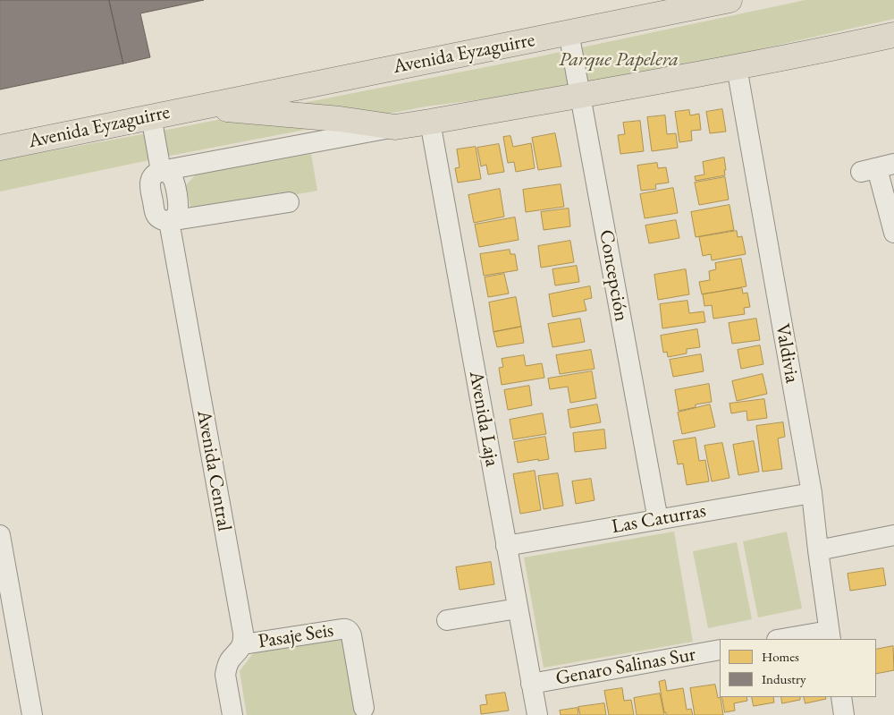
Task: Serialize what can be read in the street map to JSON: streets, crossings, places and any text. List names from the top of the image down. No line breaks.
{"streets":{"main road":["Avenida Eyzaguirre"],"street":["Concepción","Valdivia","Avenida Laja","Avenida Central","Las Caturras","Pasaje Seis","Genaro Salinas Sur"]},"crossings":[["Avenida Eyzaguirre","Concepción"],["Avenida Eyzaguirre","Valdivia"],["Avenida Eyzaguirre","Avenida Laja"],["Concepción","Las Caturras"],["Valdivia","Las Caturras"],["Avenida Laja","Las Caturras"],["Avenida Laja","Genaro Salinas Sur"],["Avenida Central","Pasaje Seis"]],"parks":["Parque Papelera"],"legend":["Homes","Industry"]}
